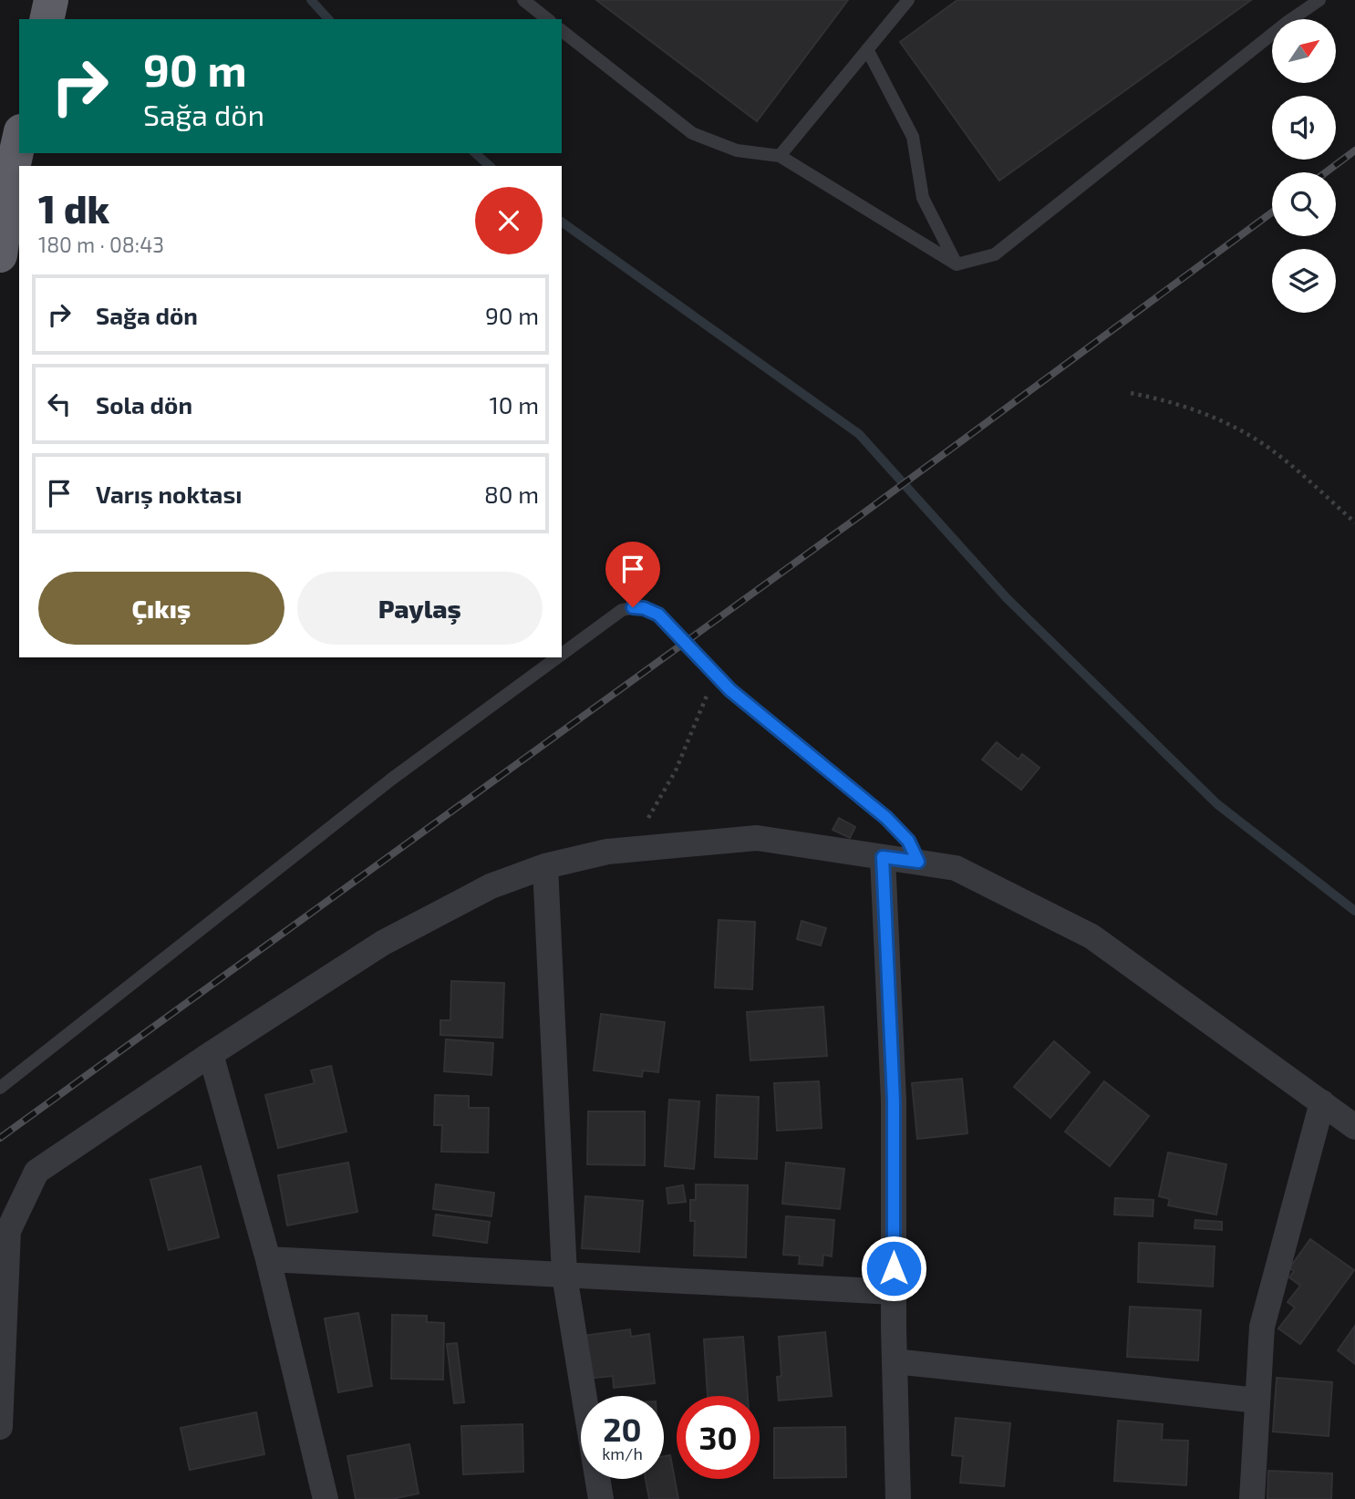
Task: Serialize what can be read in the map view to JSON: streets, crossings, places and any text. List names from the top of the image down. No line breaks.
{"north":"top right","page":{"turn":["90 m","Sağa dön"],"heading":["1 dk","180 m · 08:43"],"list":[{"name":"Sağa dön","value":"90 m"},{"name":"Sola dön","value":"10 m"},{"name":"Varış noktası","value":"80 m"}],"buttons":["Çıkış","Paylaş"],"speed":"20 km/h","limit":"30"}}
